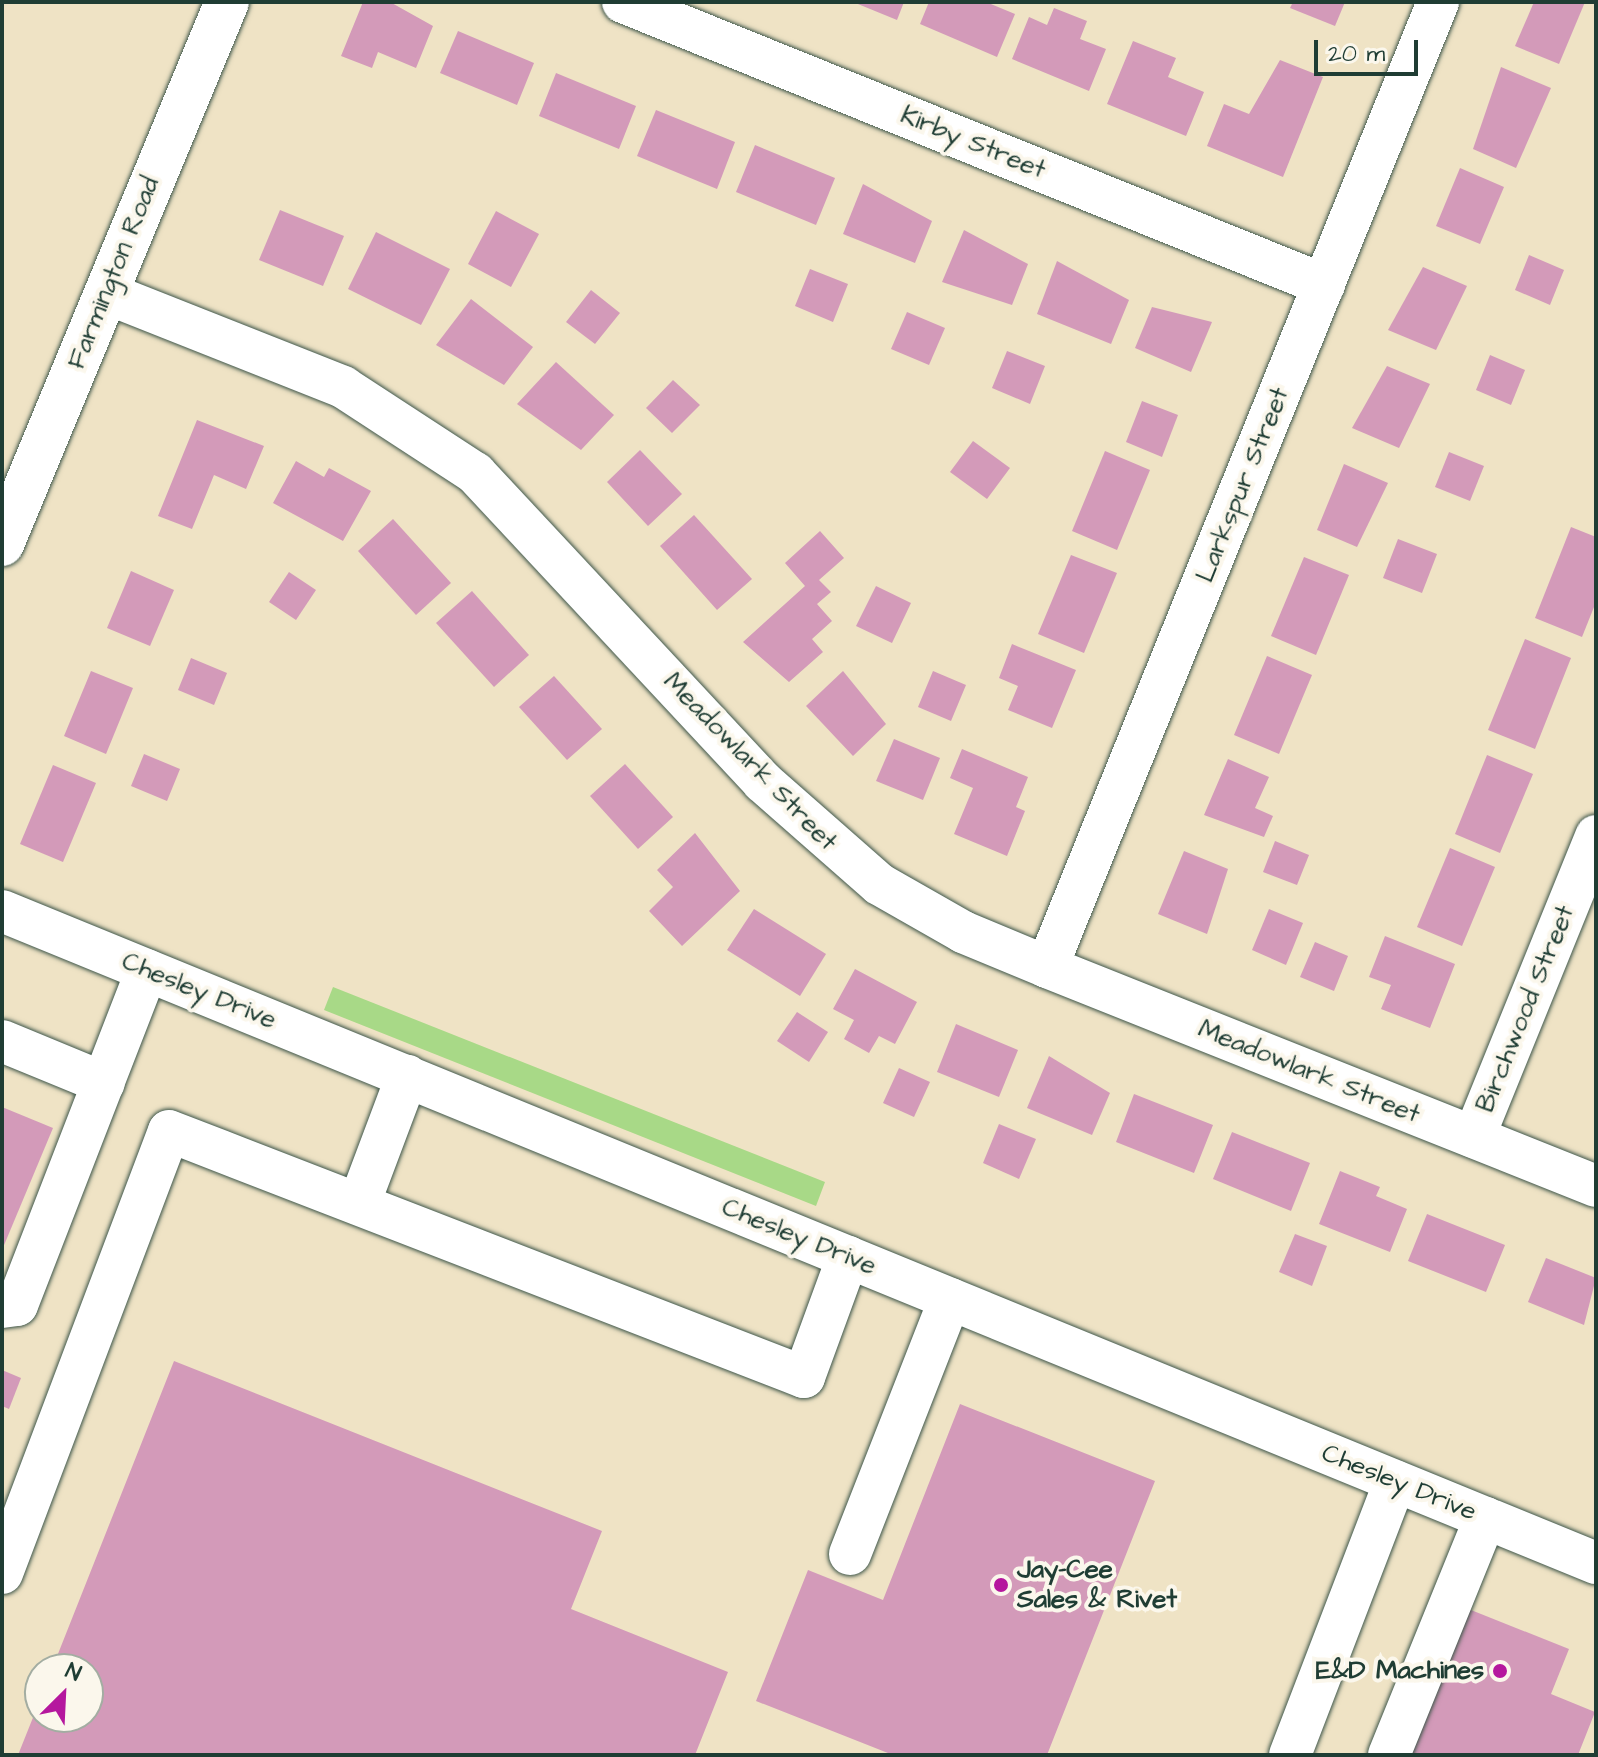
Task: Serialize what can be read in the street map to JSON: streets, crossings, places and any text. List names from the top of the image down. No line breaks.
{"streets":{"main road":["Farmington Road"],"street":["Kirby Street","Larkspur Street","Meadowlark Street","Chesley Drive","Birchwood Street"]},"crossings":[["Kirby Street","Larkspur Street"],["Farmington Road","Meadowlark Street"],["Larkspur Street","Meadowlark Street"],["Meadowlark Street","Birchwood Street"]],"places":["Jay-Cee Sales & Rivet","E&D Machines"],"scale_bar":"20 m","north":"top right"}
